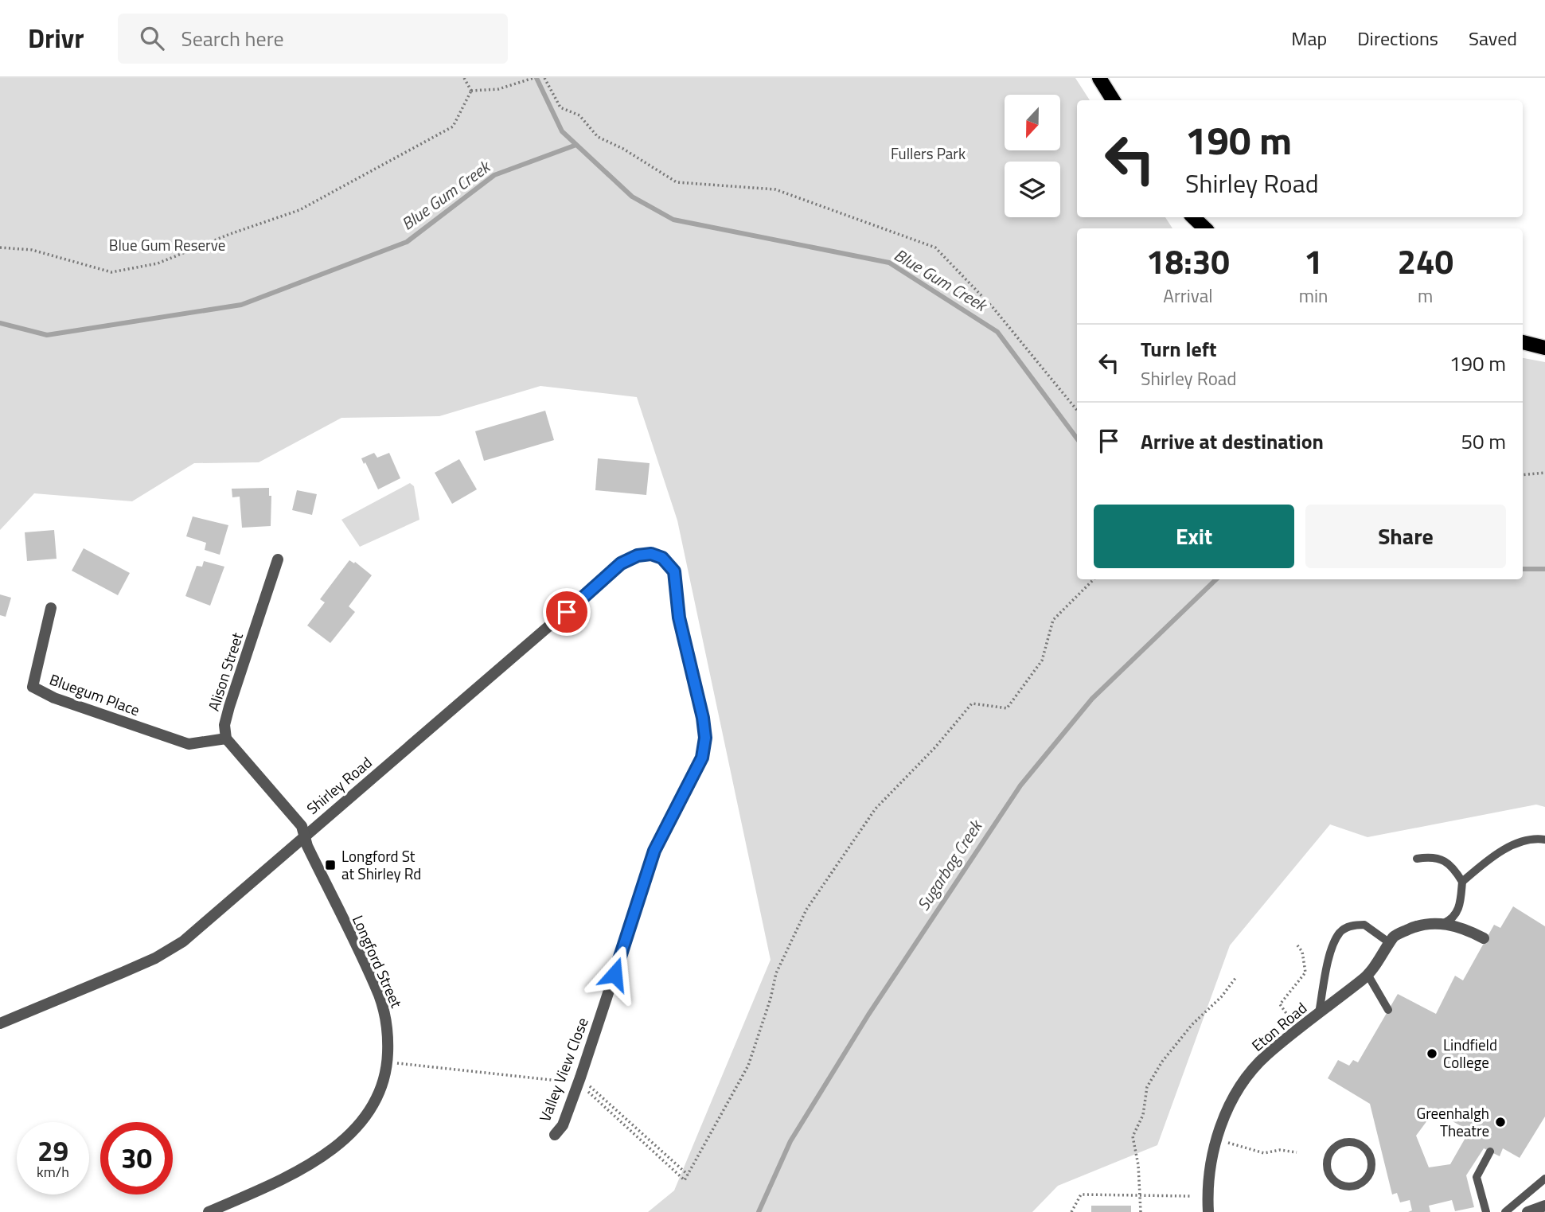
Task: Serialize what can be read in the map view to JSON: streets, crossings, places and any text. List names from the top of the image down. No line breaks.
{"streets":{"street":["Alison Street","Bluegum Place","Shirley Road","Longford Street","Eton Road","Valley View Close"]},"crossings":[["Alison Street","Bluegum Place"],["Shirley Road","Longford Street"],["Shirley Road","Valley View Close"]],"water":["Blue Gum Creek","Sugarbag Creek"],"parks":["Fullers Park","Blue Gum Reserve"],"places":{"transit":["Longford St at Shirley Rd"],"other":["Lindfield College","Greenhalgh Theatre"]},"north":"bottom","page":{"header":"Drivr","search":"Search here","nav":["Map","Directions","Saved"],"turn":["190 m","Shirley Road"],"eta":["18:30","Arrival","1","min","240","m"],"list":[{"name":"Turn left","note":"Shirley Road","value":"190 m"},{"name":"Arrive at destination","value":"50 m"}],"buttons":["Exit","Share"],"speed":"29 km/h","limit":"30"}}
